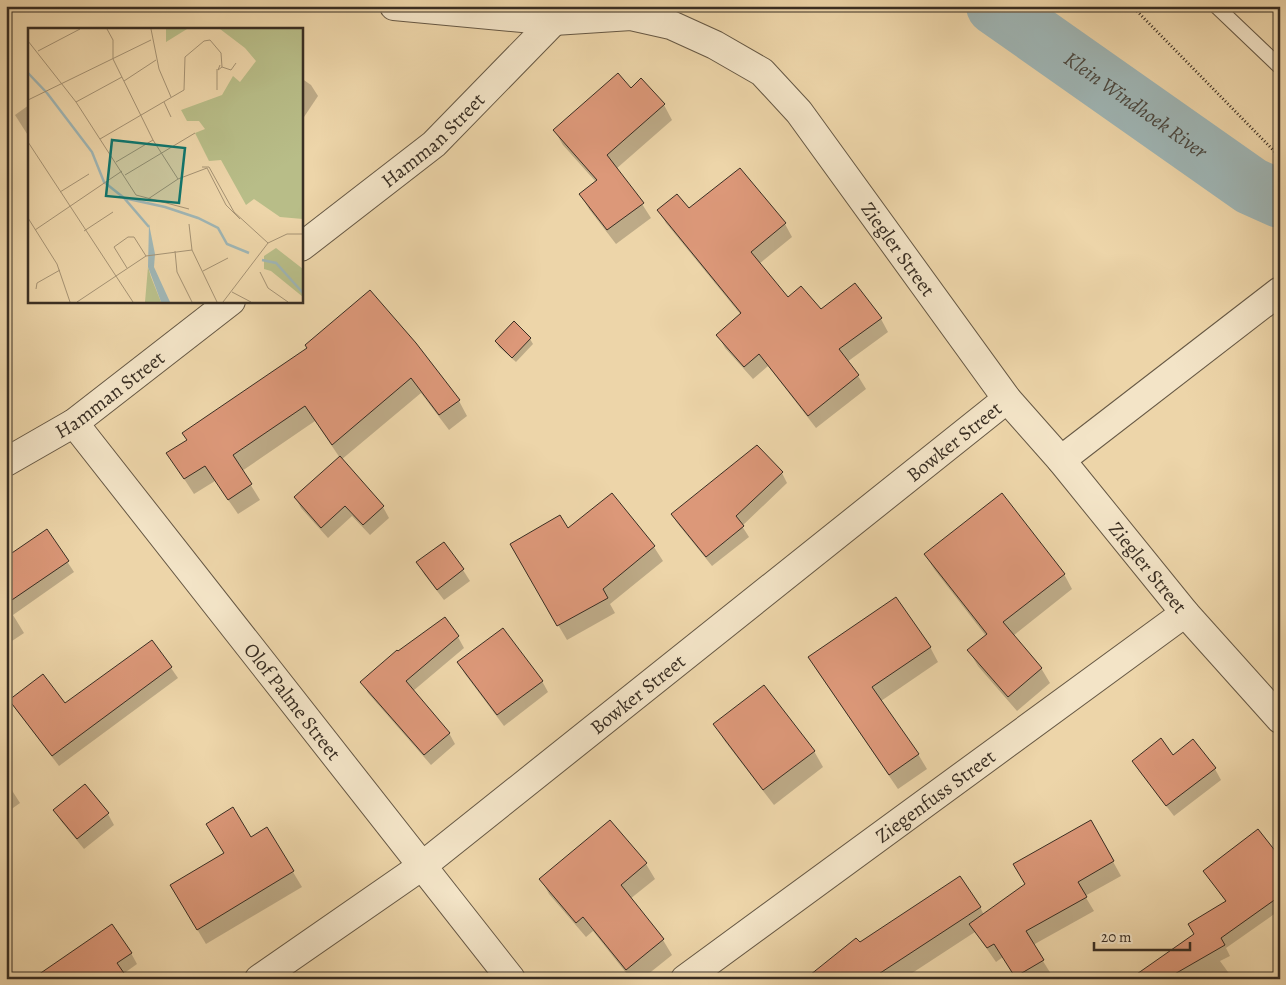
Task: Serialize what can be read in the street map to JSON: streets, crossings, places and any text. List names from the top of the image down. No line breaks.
{"streets":{"street":["Hamman Street","Ziegler Street","Bowker Street","Olof Palme Street","Ziegenfuss Street"]},"crossings":[["Hamman Street","Ziegler Street"],["Hamman Street","Olof Palme Street"],["Ziegler Street","Bowker Street"],["Ziegler Street","Ziegenfuss Street"],["Bowker Street","Olof Palme Street"]],"water":["Klein Windhoek River"],"scale_bar":"20 m"}
